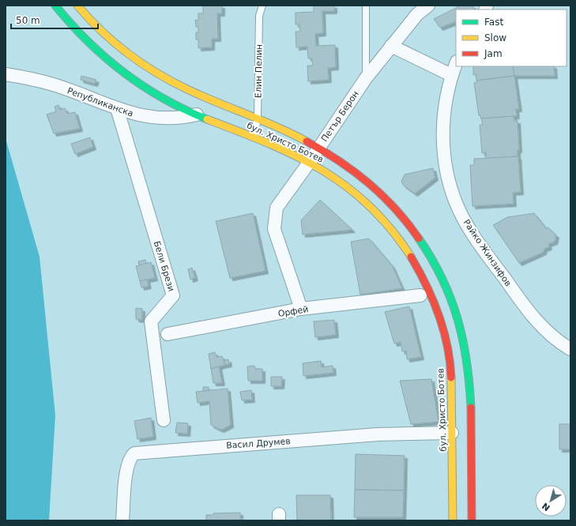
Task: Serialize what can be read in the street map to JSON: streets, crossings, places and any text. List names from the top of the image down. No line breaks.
{"streets":{"main road":["бул. Христо Ботев"],"street":["Републиканска","Петър Берон","Райко Жинзифов","Бели Брези","Орфей","Васил Друмев"],"lane":["Елин Пелин"]},"crossings":[["Елин Пелин","бул. Христо Ботев"],["Републиканска","бул. Христо Ботев"],["Републиканска","Бели Брези"],["Петър Берон","бул. Христо Ботев"],["Петър Берон","Орфей"],["бул. Христо Ботев","Васил Друмев"]],"legend":["Fast","Slow","Jam"],"scale_bar":"50 m","north":"bottom left"}
